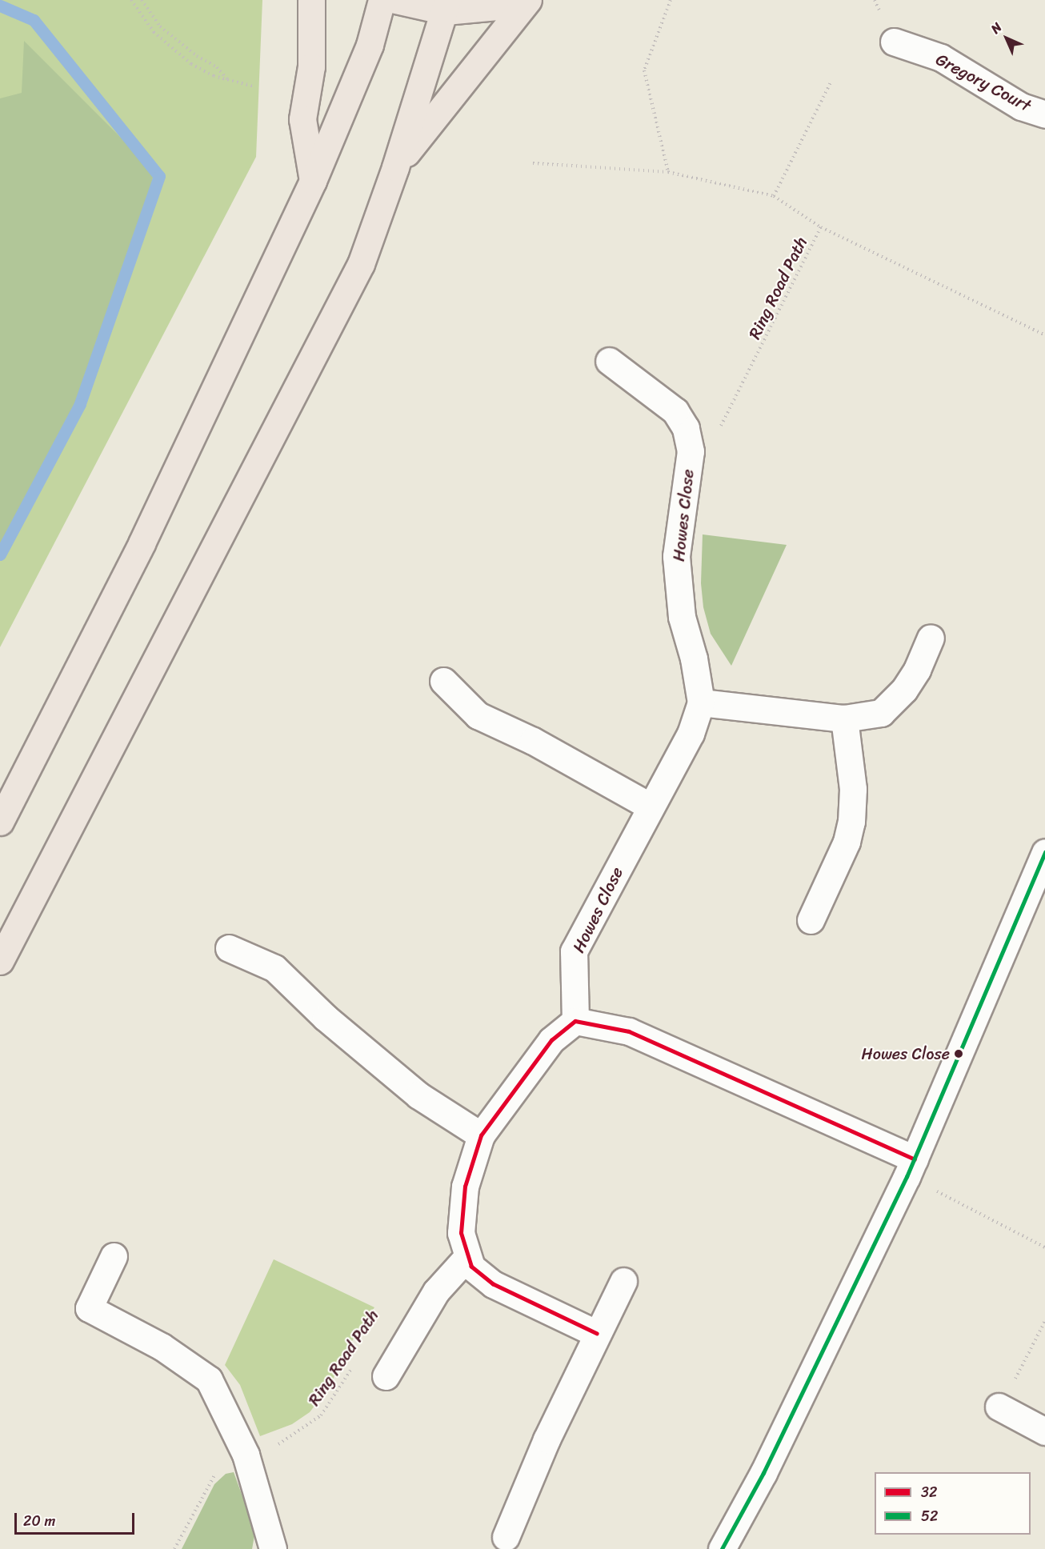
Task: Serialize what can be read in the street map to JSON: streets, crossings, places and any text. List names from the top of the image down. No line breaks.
{"streets":{"street":["Gregory Court","Howes Close"],"path":["Ring Road Path"]},"crossings":[["Ring Road Path","Howes Close"]],"places":["Howes Close"],"lines":["transit line 52","transit line 32"],"legend":["32","52"],"scale_bar":"20 m","north":"top left"}
